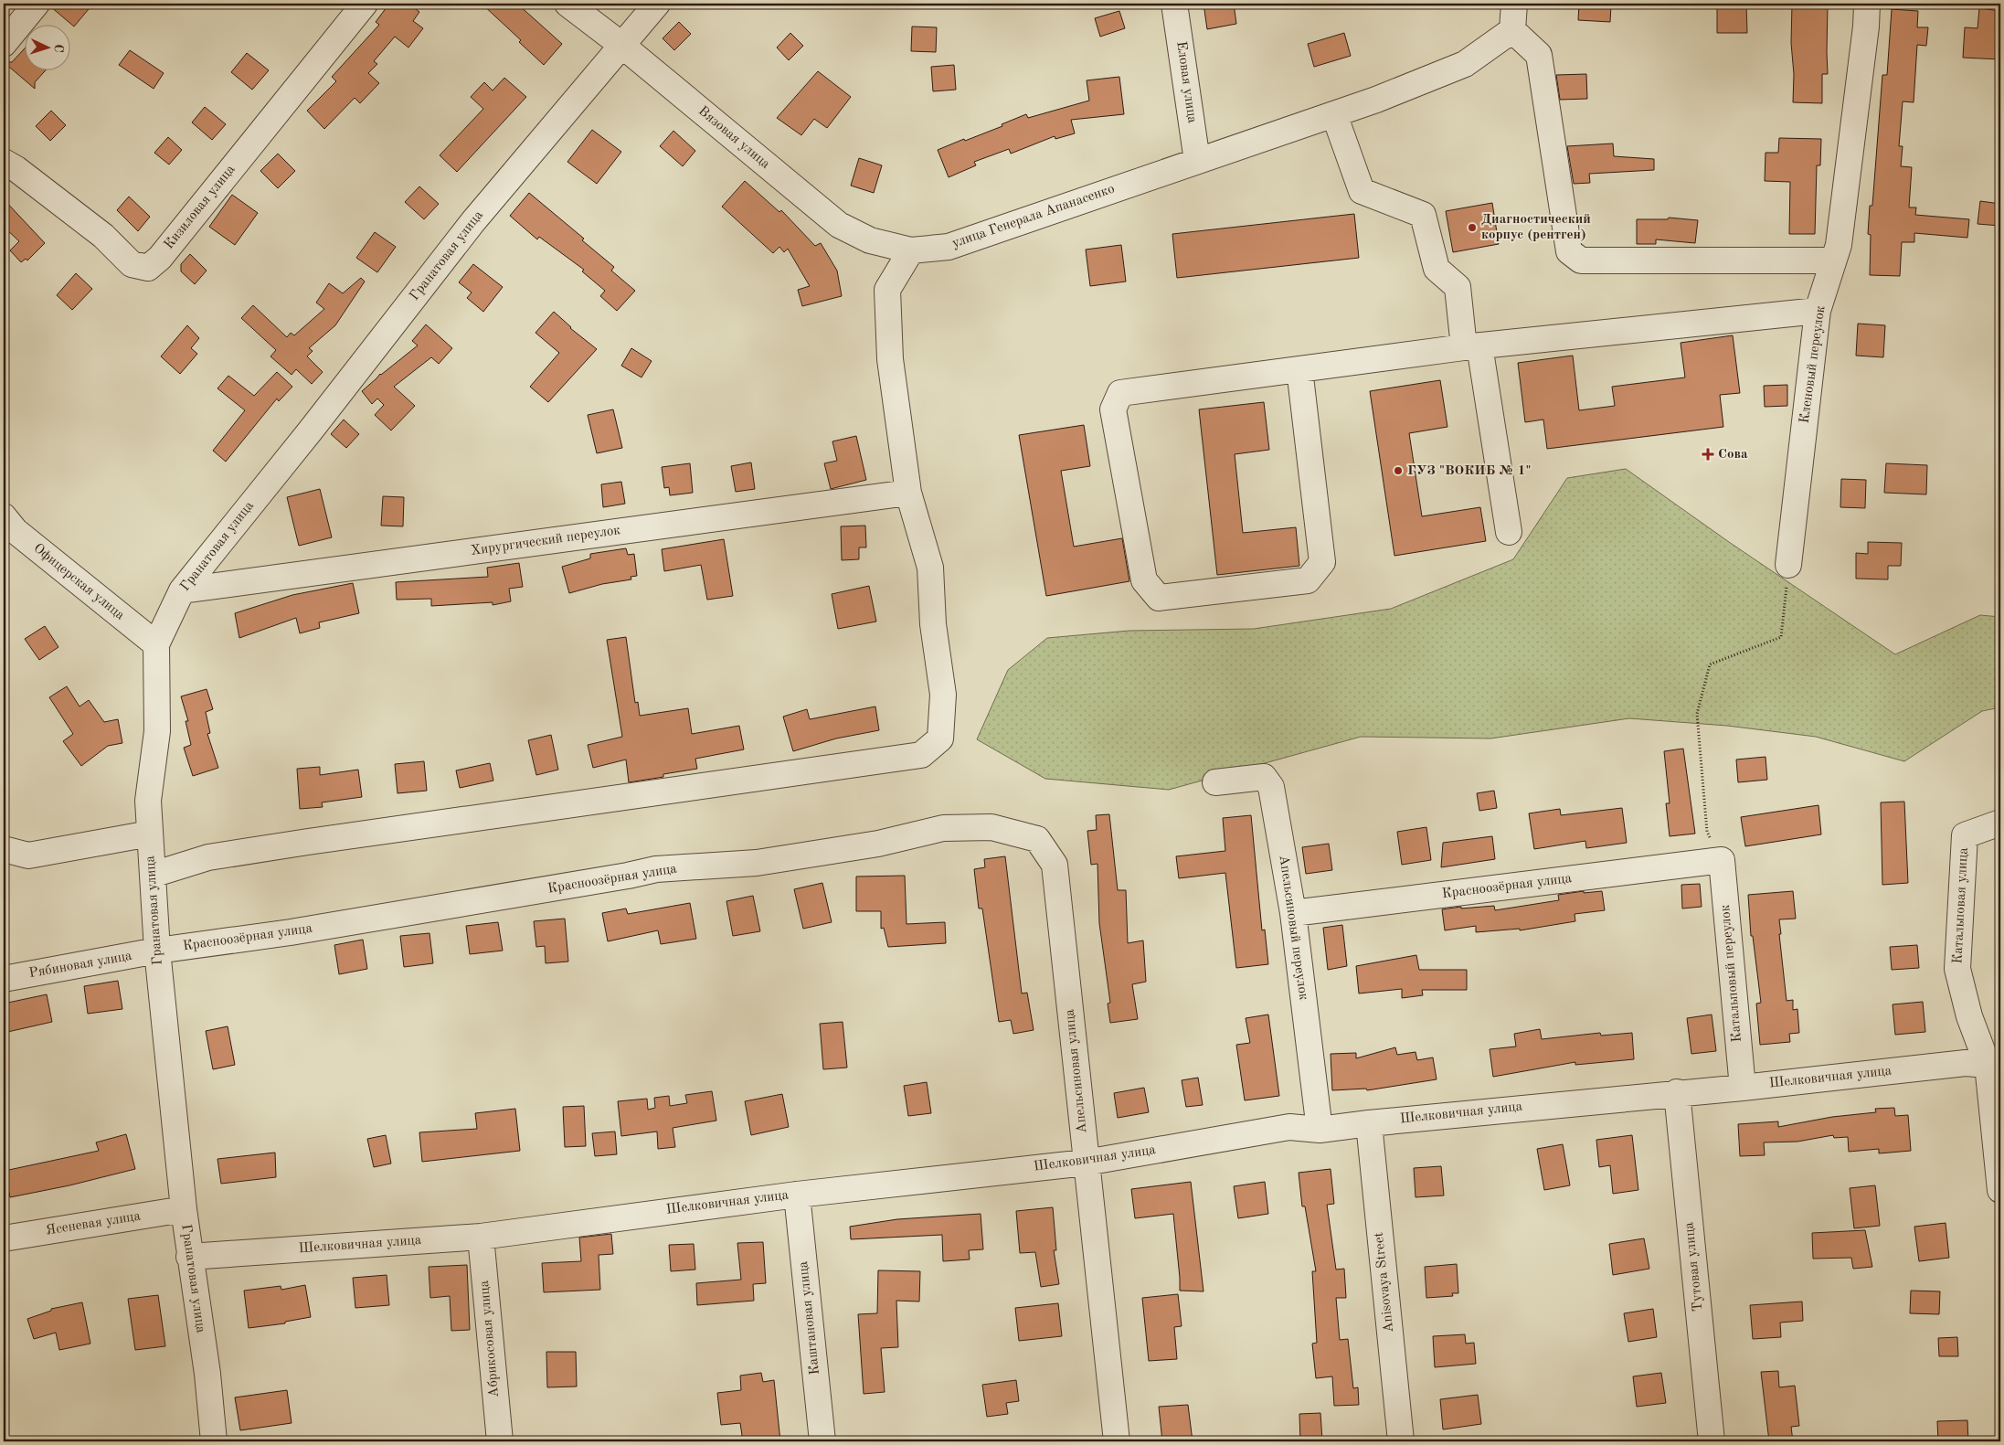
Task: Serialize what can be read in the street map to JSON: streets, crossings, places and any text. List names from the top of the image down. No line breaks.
{"streets":{"street":["Еловая улица","Вязовая улица","Кизиловая улица","улица Генерала Апанасенко","Гранатовая улица","Кленовый переулок","Хирургический переулок","Офицерская улица","Красноозёрная улица","Катальповая улица","Апельсиновый переулок","Рябиновая улица","Катальповый переулок","Апельсиновая улица","Шелковичная улица","Ясеневая улица","Тутовая улица","Anisovaya Street","Каштановая улица","Абрикосовая улица"]},"crossings":[["Еловая улица","улица Генерала Апанасенко"],["Вязовая улица","улица Генерала Апанасенко"],["Вязовая улица","Гранатовая улица"],["Гранатовая улица","Хирургический переулок"],["Гранатовая улица","Офицерская улица"],["Гранатовая улица","Красноозёрная улица"],["Гранатовая улица","Рябиновая улица"],["Гранатовая улица","Шелковичная улица"],["Гранатовая улица","Ясеневая улица"],["Красноозёрная улица","Апельсиновый переулок"],["Красноозёрная улица","Рябиновая улица"],["Красноозёрная улица","Катальповый переулок"],["Красноозёрная улица","Апельсиновая улица"],["Катальповая улица","Шелковичная улица"],["Апельсиновый переулок","Шелковичная улица"],["Катальповый переулок","Шелковичная улица"],["Апельсиновая улица","Шелковичная улица"],["Шелковичная улица","Тутовая улица"],["Шелковичная улица","Anisovaya Street"],["Шелковичная улица","Каштановая улица"],["Шелковичная улица","Абрикосовая улица"]],"places":{"other":["Диагностический корпус (рентген)","ГУЗ \"ВОКИБ № 1\""],"health":["Сова"]},"north":"right"}
